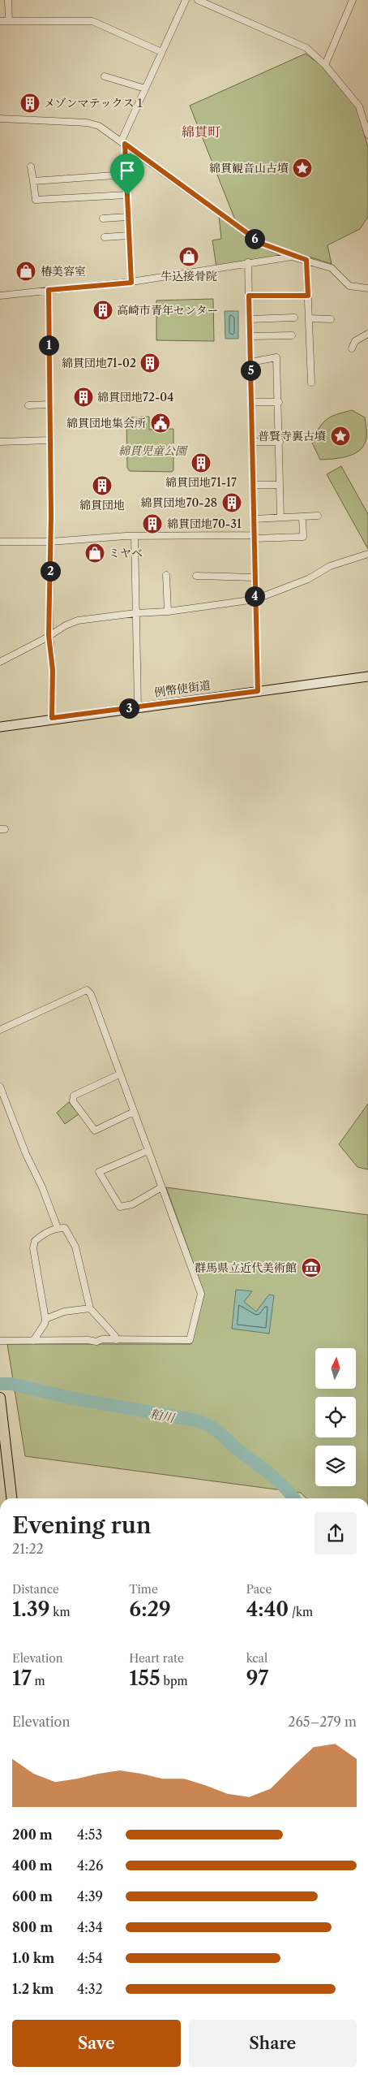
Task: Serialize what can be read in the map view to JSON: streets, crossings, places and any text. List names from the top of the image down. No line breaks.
{"streets":{"main road":["例幣使街道"]},"districts":["綿貫町"],"water":["粕川"],"parks":["綿貫児童公園"],"places":{"building":["メゾンマテックス１","高崎市青年センター","綿貫団地71-02","綿貫団地72-04","綿貫団地71-17","綿貫団地","綿貫団地70-28","綿貫団地70-31"],"place":["綿貫観音山古墳","普賢寺裏古墳"],"shop":["牛込接骨院","椿美容室","ミヤベ"],"public building":["綿貫団地集会所"],"museum":["群馬県立近代美術館"]},"north":"top","page":{"pins":["6","1","5","2","4","3"],"heading":["Evening run","21:22"],"stats":[["Distance","1.39 km"],["Time","6:29"],["Pace","4:40 /km"],["Elevation","17 m"],["Heart rate","155 bpm"],["kcal","97"]],"chart":["Elevation","265–279 m"],"list":[{"name":"200 m","note":"4:53"},{"name":"400 m","note":"4:26"},{"name":"600 m","note":"4:39"},{"name":"800 m","note":"4:34"},{"name":"1.0 km","note":"4:54"},{"name":"1.2 km","note":"4:32"}],"buttons":["Save","Share"]}}
